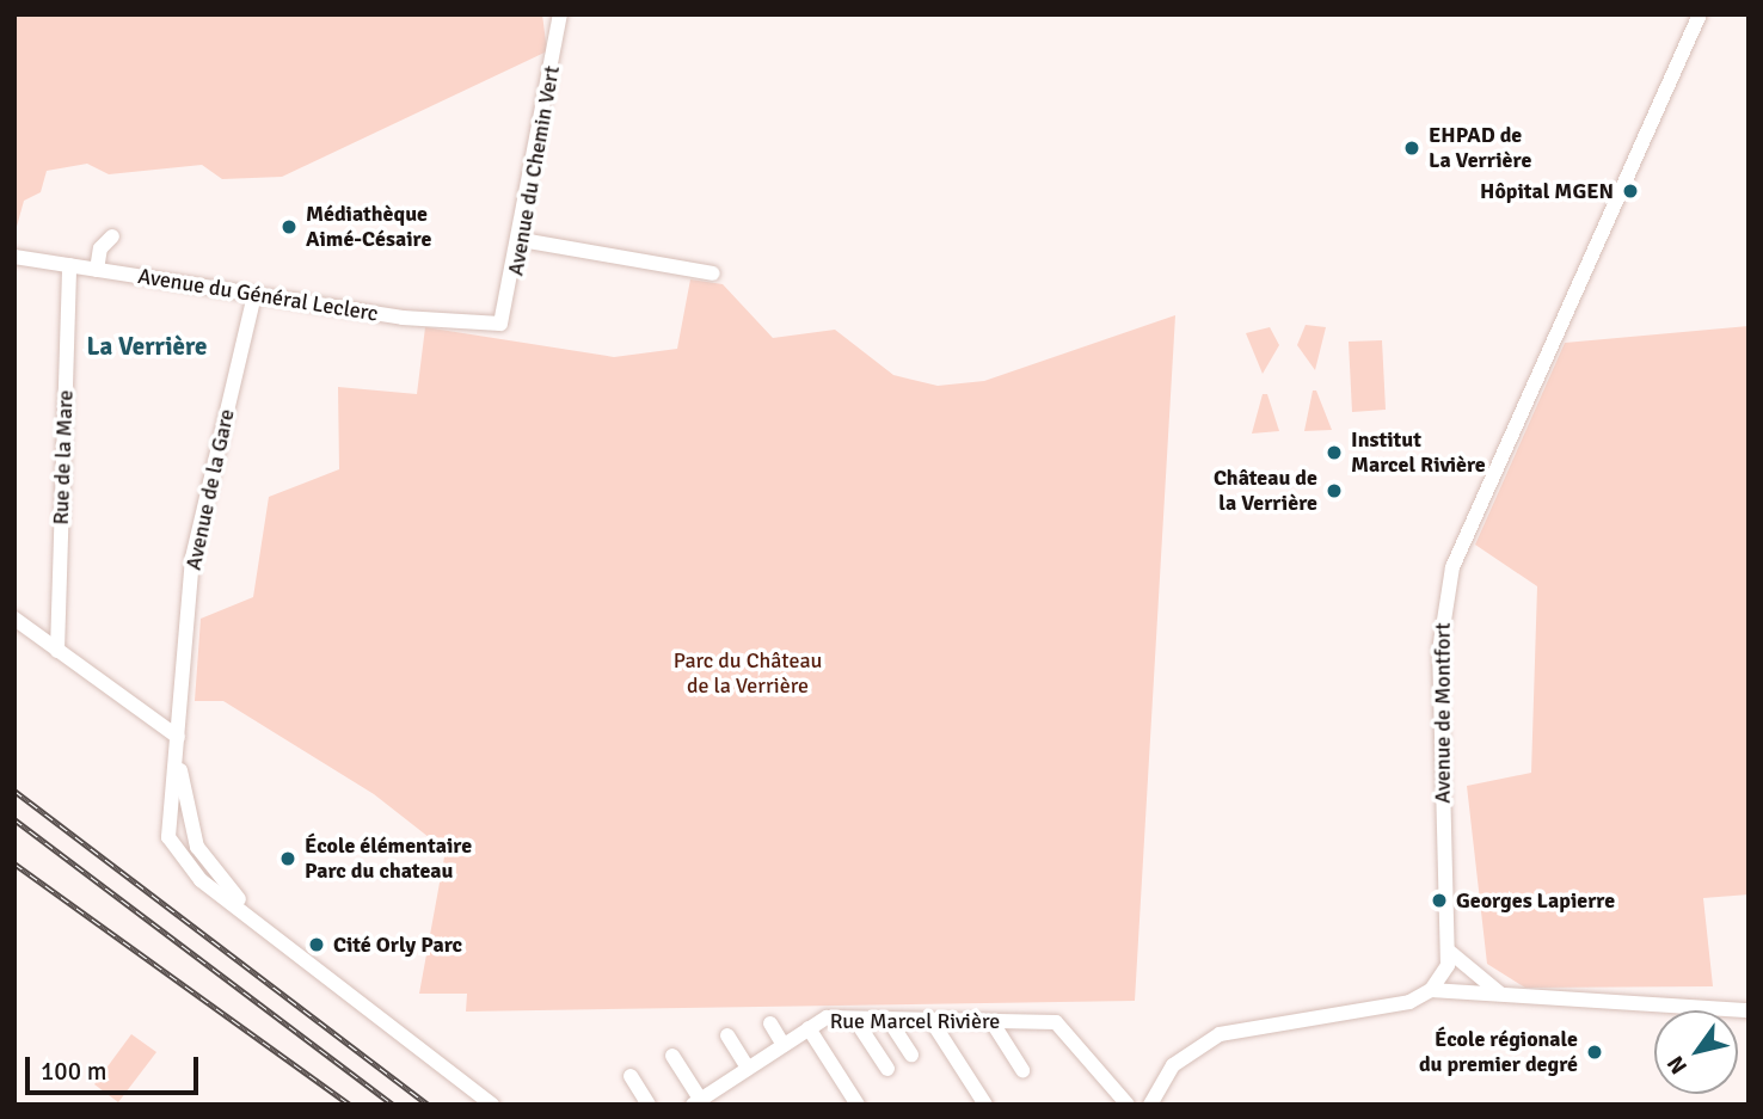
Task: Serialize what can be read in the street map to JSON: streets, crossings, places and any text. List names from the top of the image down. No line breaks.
{"streets":{"street":["Avenue du Chemin Vert","Avenue du Général Leclerc","Rue de la Mare","Avenue de la Gare","Avenue de Montfort","Rue Marcel Rivière"]},"crossings":[["Avenue du Chemin Vert","Avenue du Général Leclerc"],["Avenue du Général Leclerc","Rue de la Mare"],["Avenue du Général Leclerc","Avenue de la Gare"]],"districts":["La Verrière"],"parks":["Parc du Château de la Verrière"],"places":["EHPAD de La Verrière","Hôpital MGEN","Médiathèque Aimé-Césaire","Institut Marcel Rivière","Château de la Verrière","École élémentaire Parc du chateau","Georges Lapierre","Cité Orly Parc","École régionale du premier degré"],"scale_bar":"100 m","north":"bottom left"}
